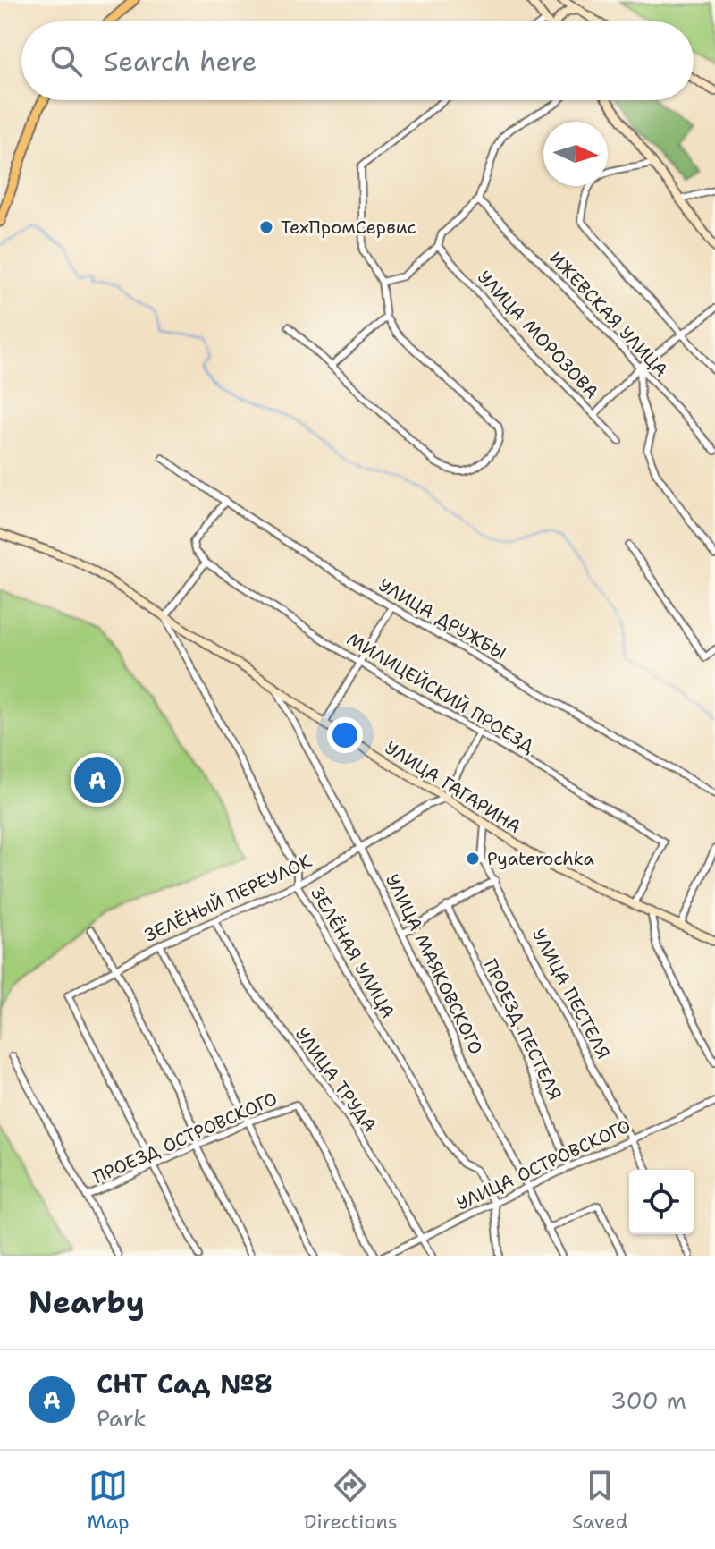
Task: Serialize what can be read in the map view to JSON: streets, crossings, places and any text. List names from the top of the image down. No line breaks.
{"streets":{"main road":["УЛИЦА ГАГАРИНА"],"street":["ИЖЕВСКАЯ УЛИЦА","УЛИЦА МОРОЗОВА","УЛИЦА ДРУЖБЫ","МИЛИЦЕЙСКИЙ ПРОЕЗД","ЗЕЛЁНЫЙ ПЕРЕУЛОК","ЗЕЛЁНАЯ УЛИЦА","УЛИЦА МАЯКОВСКОГО","УЛИЦА ПЕСТЕЛЯ","ПРОЕЗД ПЕСТЕЛЯ","УЛИЦА ТРУДА","ПРОЕЗД ОСТРОВСКОГО","УЛИЦА ОСТРОВСКОГО"]},"crossings":[["МИЛИЦЕЙСКИЙ ПРОЕЗД","УЛИЦА ГАГАРИНА"],["УЛИЦА ГАГАРИНА","ЗЕЛЁНЫЙ ПЕРЕУЛОК"],["УЛИЦА ГАГАРИНА","ЗЕЛЁНАЯ УЛИЦА"],["УЛИЦА ГАГАРИНА","УЛИЦА МАЯКОВСКОГО"],["УЛИЦА ГАГАРИНА","УЛИЦА ПЕСТЕЛЯ"],["ЗЕЛЁНЫЙ ПЕРЕУЛОК","ЗЕЛЁНАЯ УЛИЦА"],["ЗЕЛЁНЫЙ ПЕРЕУЛОК","УЛИЦА МАЯКОВСКОГО"],["ЗЕЛЁНЫЙ ПЕРЕУЛОК","УЛИЦА ТРУДА"],["ЗЕЛЁНЫЙ ПЕРЕУЛОК","ПРОЕЗД ОСТРОВСКОГО"],["ЗЕЛЁНАЯ УЛИЦА","УЛИЦА ОСТРОВСКОГО"],["УЛИЦА МАЯКОВСКОГО","УЛИЦА ОСТРОВСКОГО"],["УЛИЦА ПЕСТЕЛЯ","УЛИЦА ОСТРОВСКОГО"],["ПРОЕЗД ПЕСТЕЛЯ","УЛИЦА ОСТРОВСКОГО"],["УЛИЦА ТРУДА","УЛИЦА ОСТРОВСКОГО"]],"places":["ТехПромСервис","Pyaterochka"],"north":"right","page":{"search":"Search here","pins":"A","heading":"Nearby","list":[{"mark":"A","name":"СНТ Сад №8","note":"Park","value":"300 m"}],"nav":["Map","Directions","Saved"]}}
